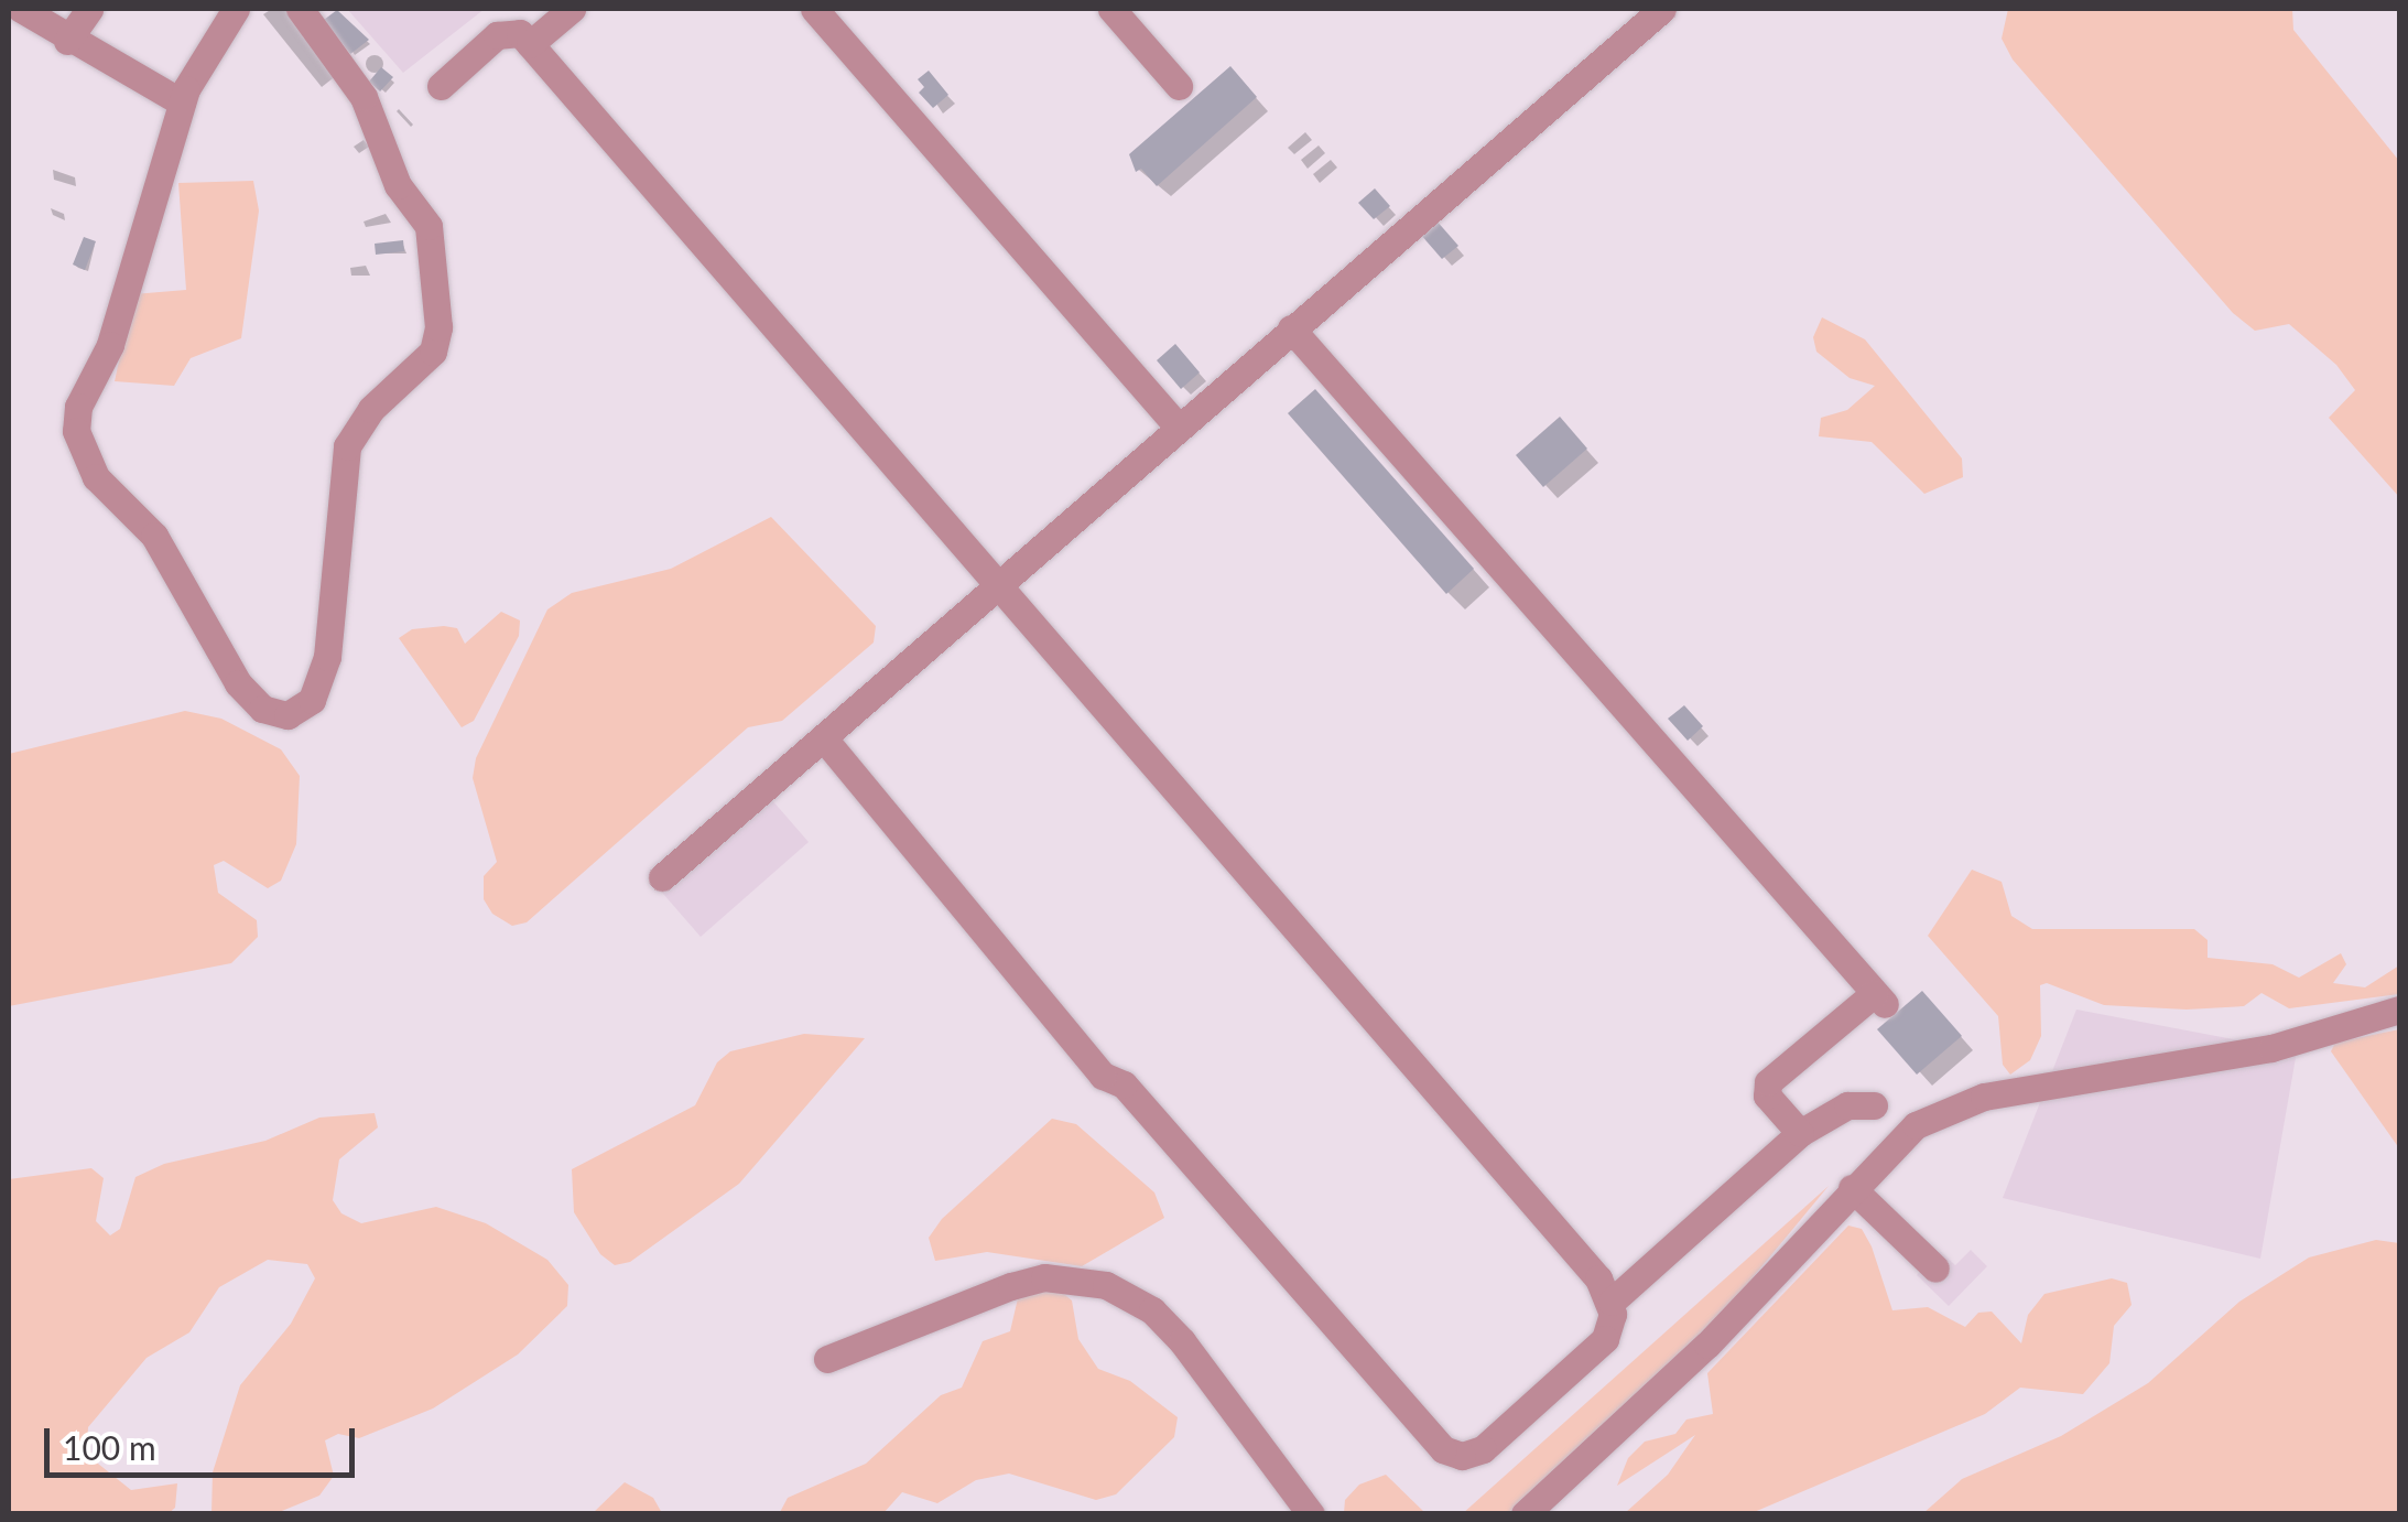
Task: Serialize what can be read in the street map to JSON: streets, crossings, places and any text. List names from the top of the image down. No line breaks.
{"scale_bar":"100 m"}
